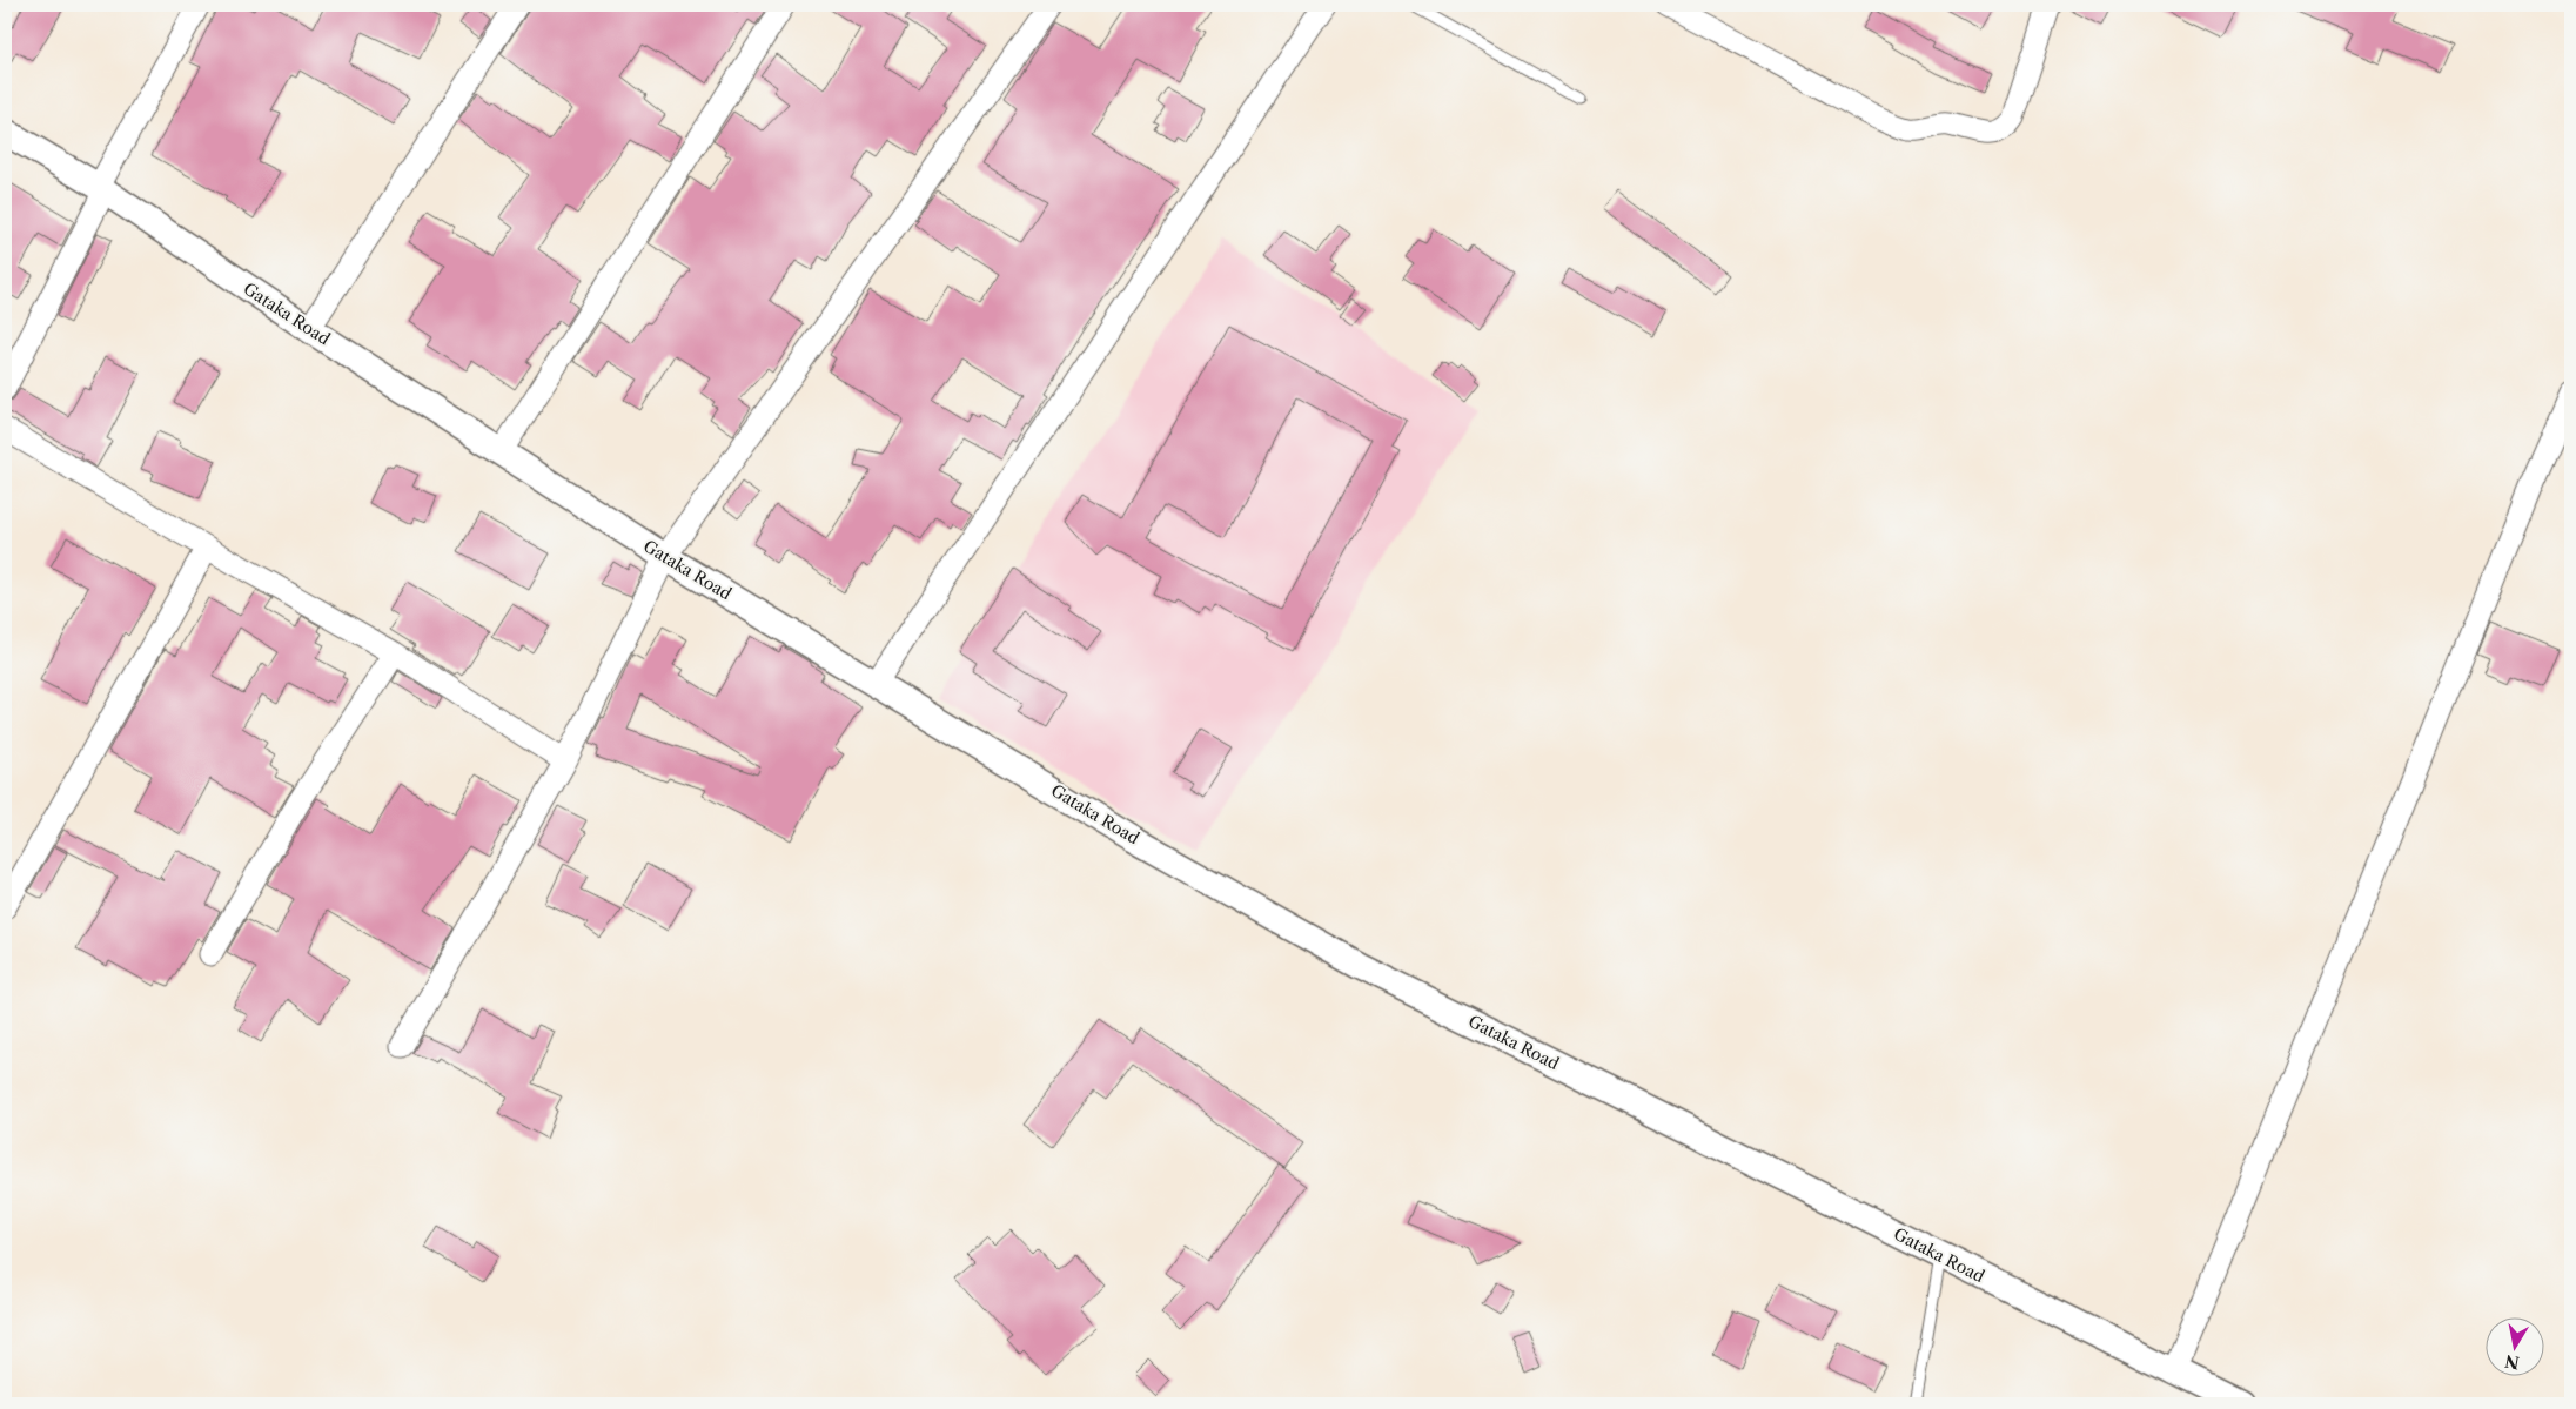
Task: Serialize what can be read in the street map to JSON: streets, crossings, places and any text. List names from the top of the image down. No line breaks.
{"streets":{"street":["Gataka Road"]},"north":"bottom"}
